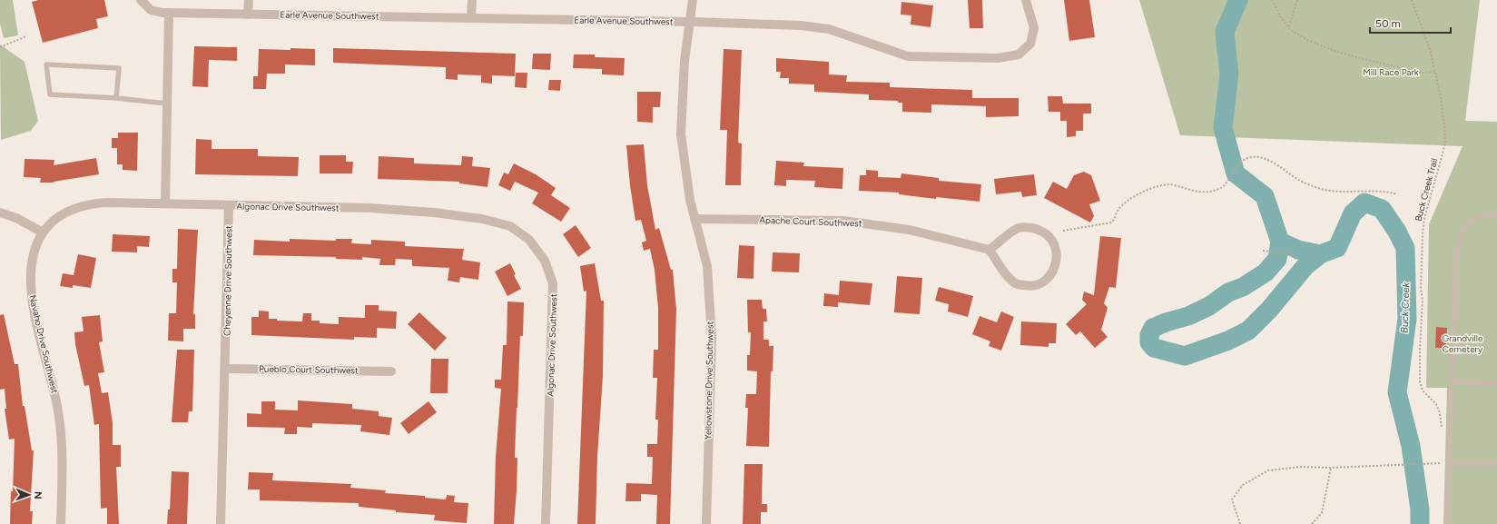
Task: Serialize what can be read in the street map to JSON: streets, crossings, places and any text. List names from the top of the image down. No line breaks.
{"streets":{"street":["Earle Avenue Southwest","Algonac Drive Southwest","Apache Court Southwest","Cheyenne Drive Southwest","Navaho Drive Southwest","Pueblo Court Southwest","Yellowstone Drive Southwest"],"path":["Buck Creek Trail"]},"crossings":[["Earle Avenue Southwest","Yellowstone Drive Southwest"],["Algonac Drive Southwest","Cheyenne Drive Southwest"],["Apache Court Southwest","Yellowstone Drive Southwest"],["Cheyenne Drive Southwest","Pueblo Court Southwest"]],"water":["Buck Creek"],"parks":["Mill Race Park","Grandville Cemetery"],"scale_bar":"50 m","north":"right"}
